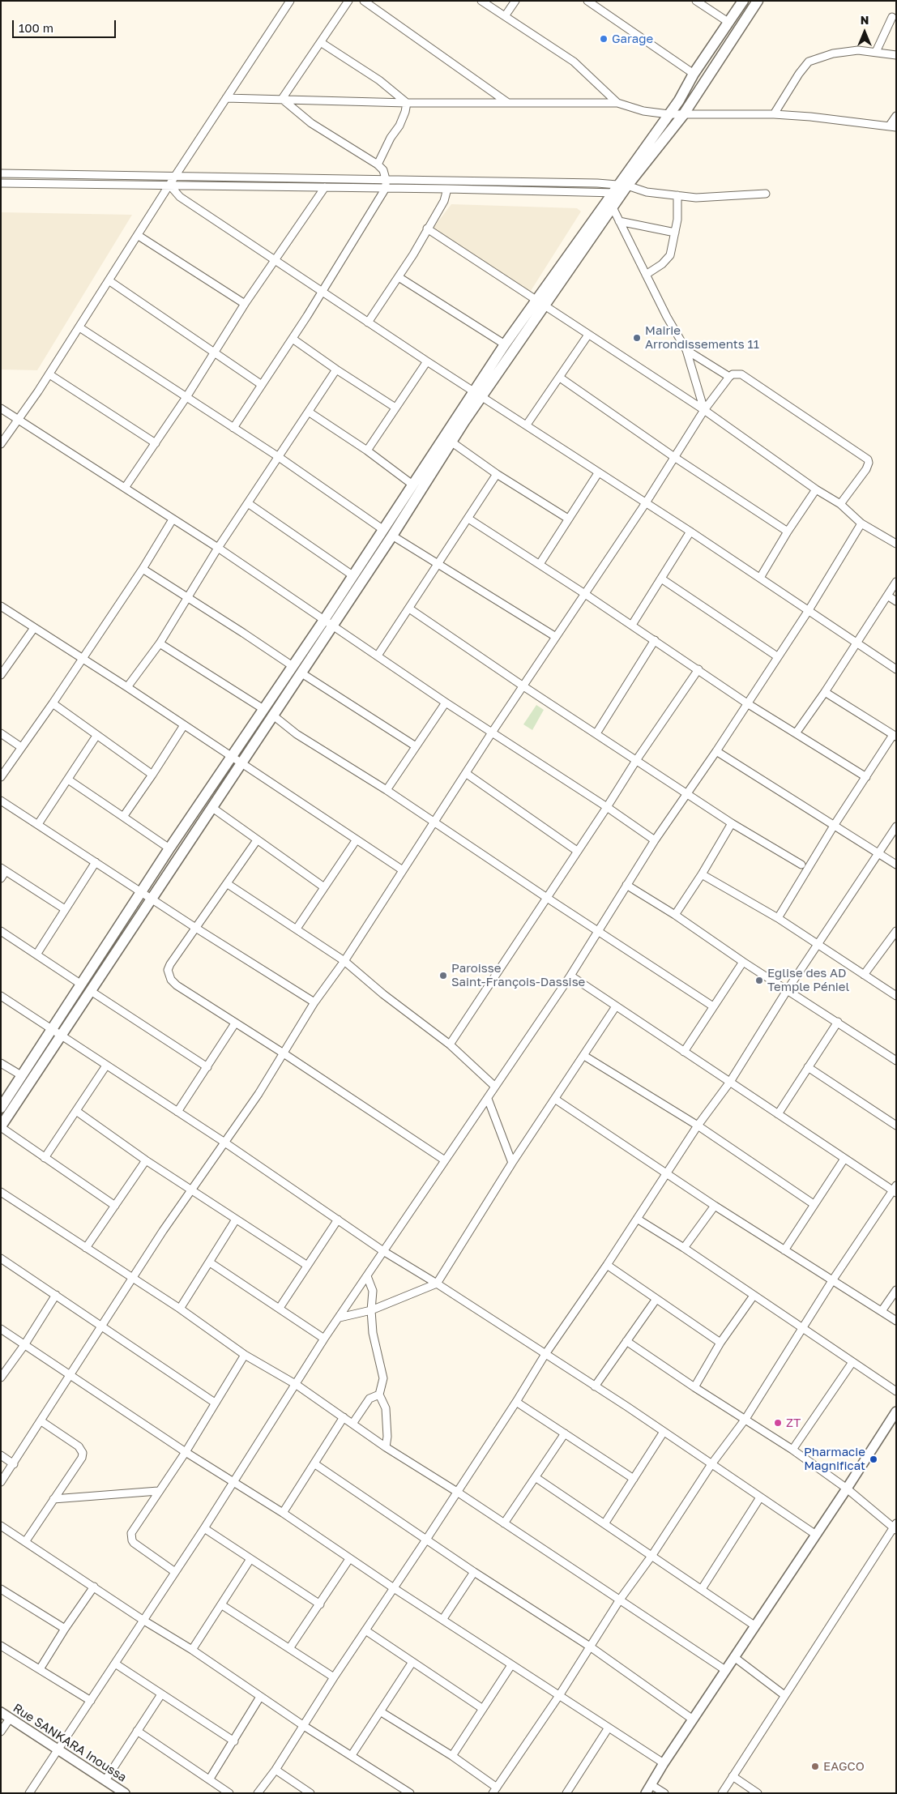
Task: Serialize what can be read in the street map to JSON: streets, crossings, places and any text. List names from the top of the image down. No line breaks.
{"streets":{"street":["Rue SANKARA Inoussa"]},"places":["Garage","Mairie Arrondissements 11","Paroisse Saint-François-Dassise","Eglise des AD Temple Péniel","ZT","Pharmacie Magnificat","EAGCO"],"scale_bar":"100 m","north":"top"}
